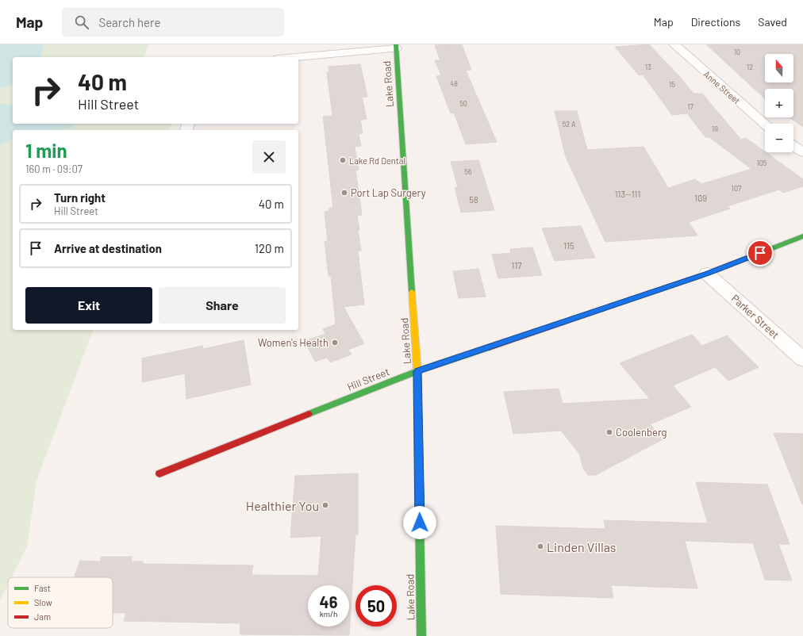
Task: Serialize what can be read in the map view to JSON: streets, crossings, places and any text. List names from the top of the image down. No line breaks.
{"streets":{"main road":["Lake Road","Hill Street"],"street":["Anne Street","Parker Street"]},"crossings":[["Lake Road","Hill Street"],["Parker Street","Hill Street"]],"places":["Lake Rd Dental","Port Lap Surgery","Women's Health","Coolenberg","Healthier You","Linden Villas"],"house_numbers":["10","13","12","48","15","50","17","52 A","19","105","56","107","113--111","109","58","115","117"],"legend":["Fast","Slow","Jam"],"north":"top","page":{"header":"Map","search":"Search here","nav":["Map","Directions","Saved"],"map_buttons":["+","−"],"turn":["40 m","Hill Street"],"heading":["1 min","160 m · 09:07"],"list":[{"name":"Turn right","note":"Hill Street","value":"40 m"},{"name":"Arrive at destination","value":"120 m"}],"buttons":["Exit","Share"],"speed":"46 km/h","limit":"50"}}
